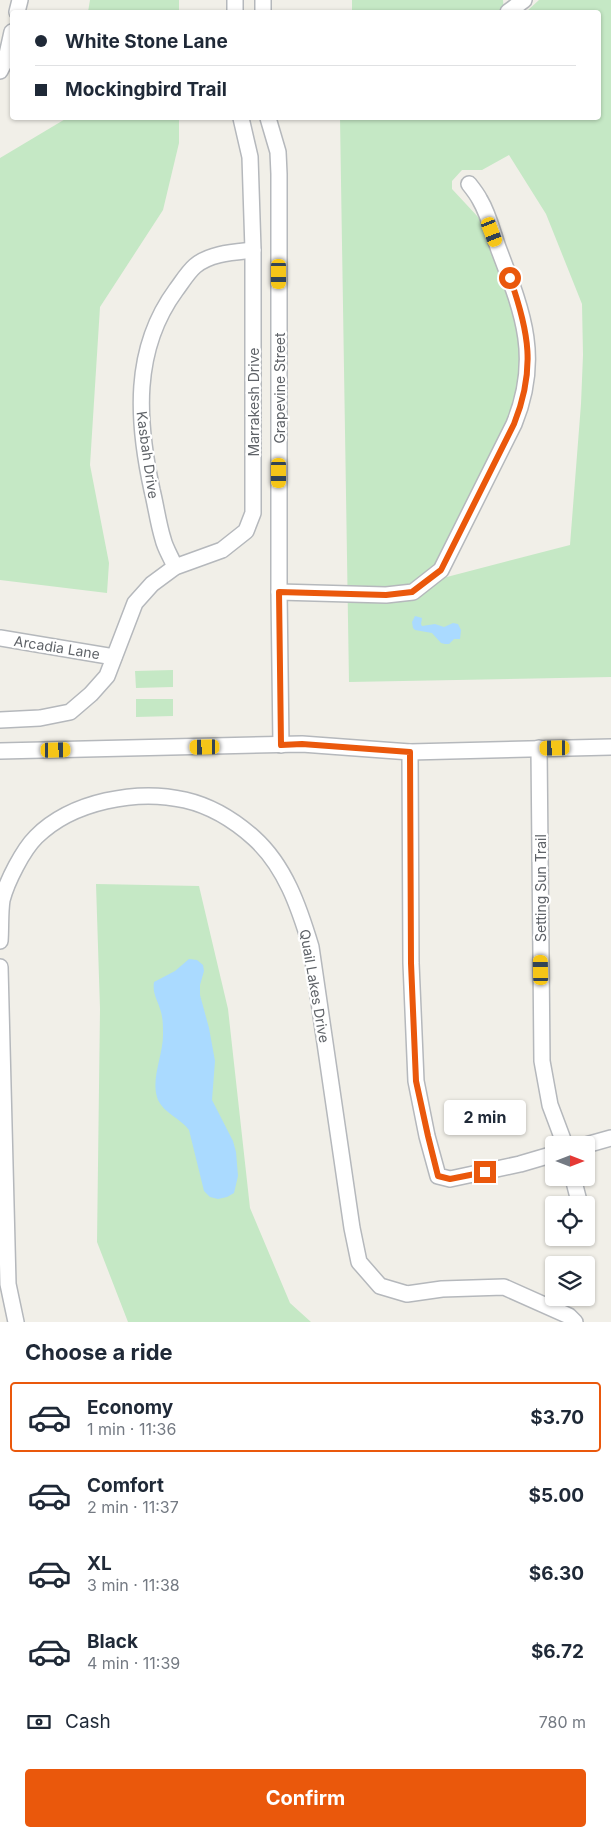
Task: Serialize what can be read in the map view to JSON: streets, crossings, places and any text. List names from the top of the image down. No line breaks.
{"streets":{"street":["Grapevine Street","Marrakesh Drive","Kasbah Drive","Arcadia Lane","Setting Sun Trail","Quail Lakes Drive"]},"crossings":[["Marrakesh Drive","Kasbah Drive"],["Marrakesh Drive","Arcadia Lane"]],"north":"right","page":{"banner":["White Stone Lane","Mockingbird Trail"],"bubble":"2 min","heading":"Choose a ride","list":[{"name":"Economy","note":"1 min · 11:36","value":"$3.70"},{"name":"Comfort","note":"2 min · 11:37","value":"$5.00"},{"name":"XL","note":"3 min · 11:38","value":"$6.30"},{"name":"Black","note":"4 min · 11:39","value":"$6.72"}],"pay":["Cash","780 m"],"buttons":"Confirm"}}
